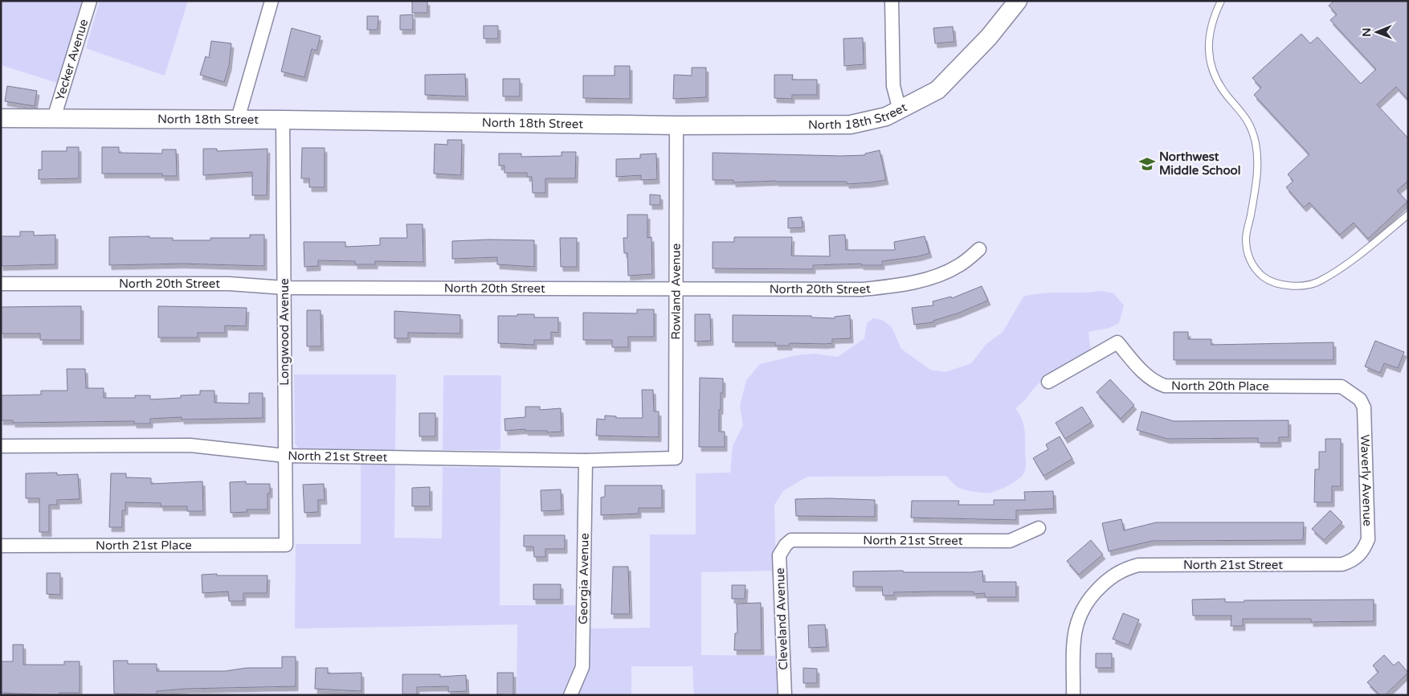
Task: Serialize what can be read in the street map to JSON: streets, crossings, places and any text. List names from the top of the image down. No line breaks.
{"streets":{"main road":["North 18th Street"],"street":["Yecker Avenue","North 20th Street","Rowland Avenue","Longwood Avenue","North 20th Place","North 21st Street","Waverly Avenue","North 21st Place","Georgia Avenue","Cleveland Avenue"]},"crossings":[["Yecker Avenue","North 18th Street"],["North 18th Street","Rowland Avenue"],["North 18th Street","Longwood Avenue"],["North 20th Street","Rowland Avenue"],["North 20th Street","Longwood Avenue"],["Rowland Avenue","North 21st Street"],["Longwood Avenue","North 21st Street"],["Longwood Avenue","North 21st Place"],["North 20th Place","Waverly Avenue"],["North 21st Street","Waverly Avenue"],["North 21st Street","Georgia Avenue"],["North 21st Street","Cleveland Avenue"]],"places":{"school or university":["Northwest Middle School"]},"north":"left"}
